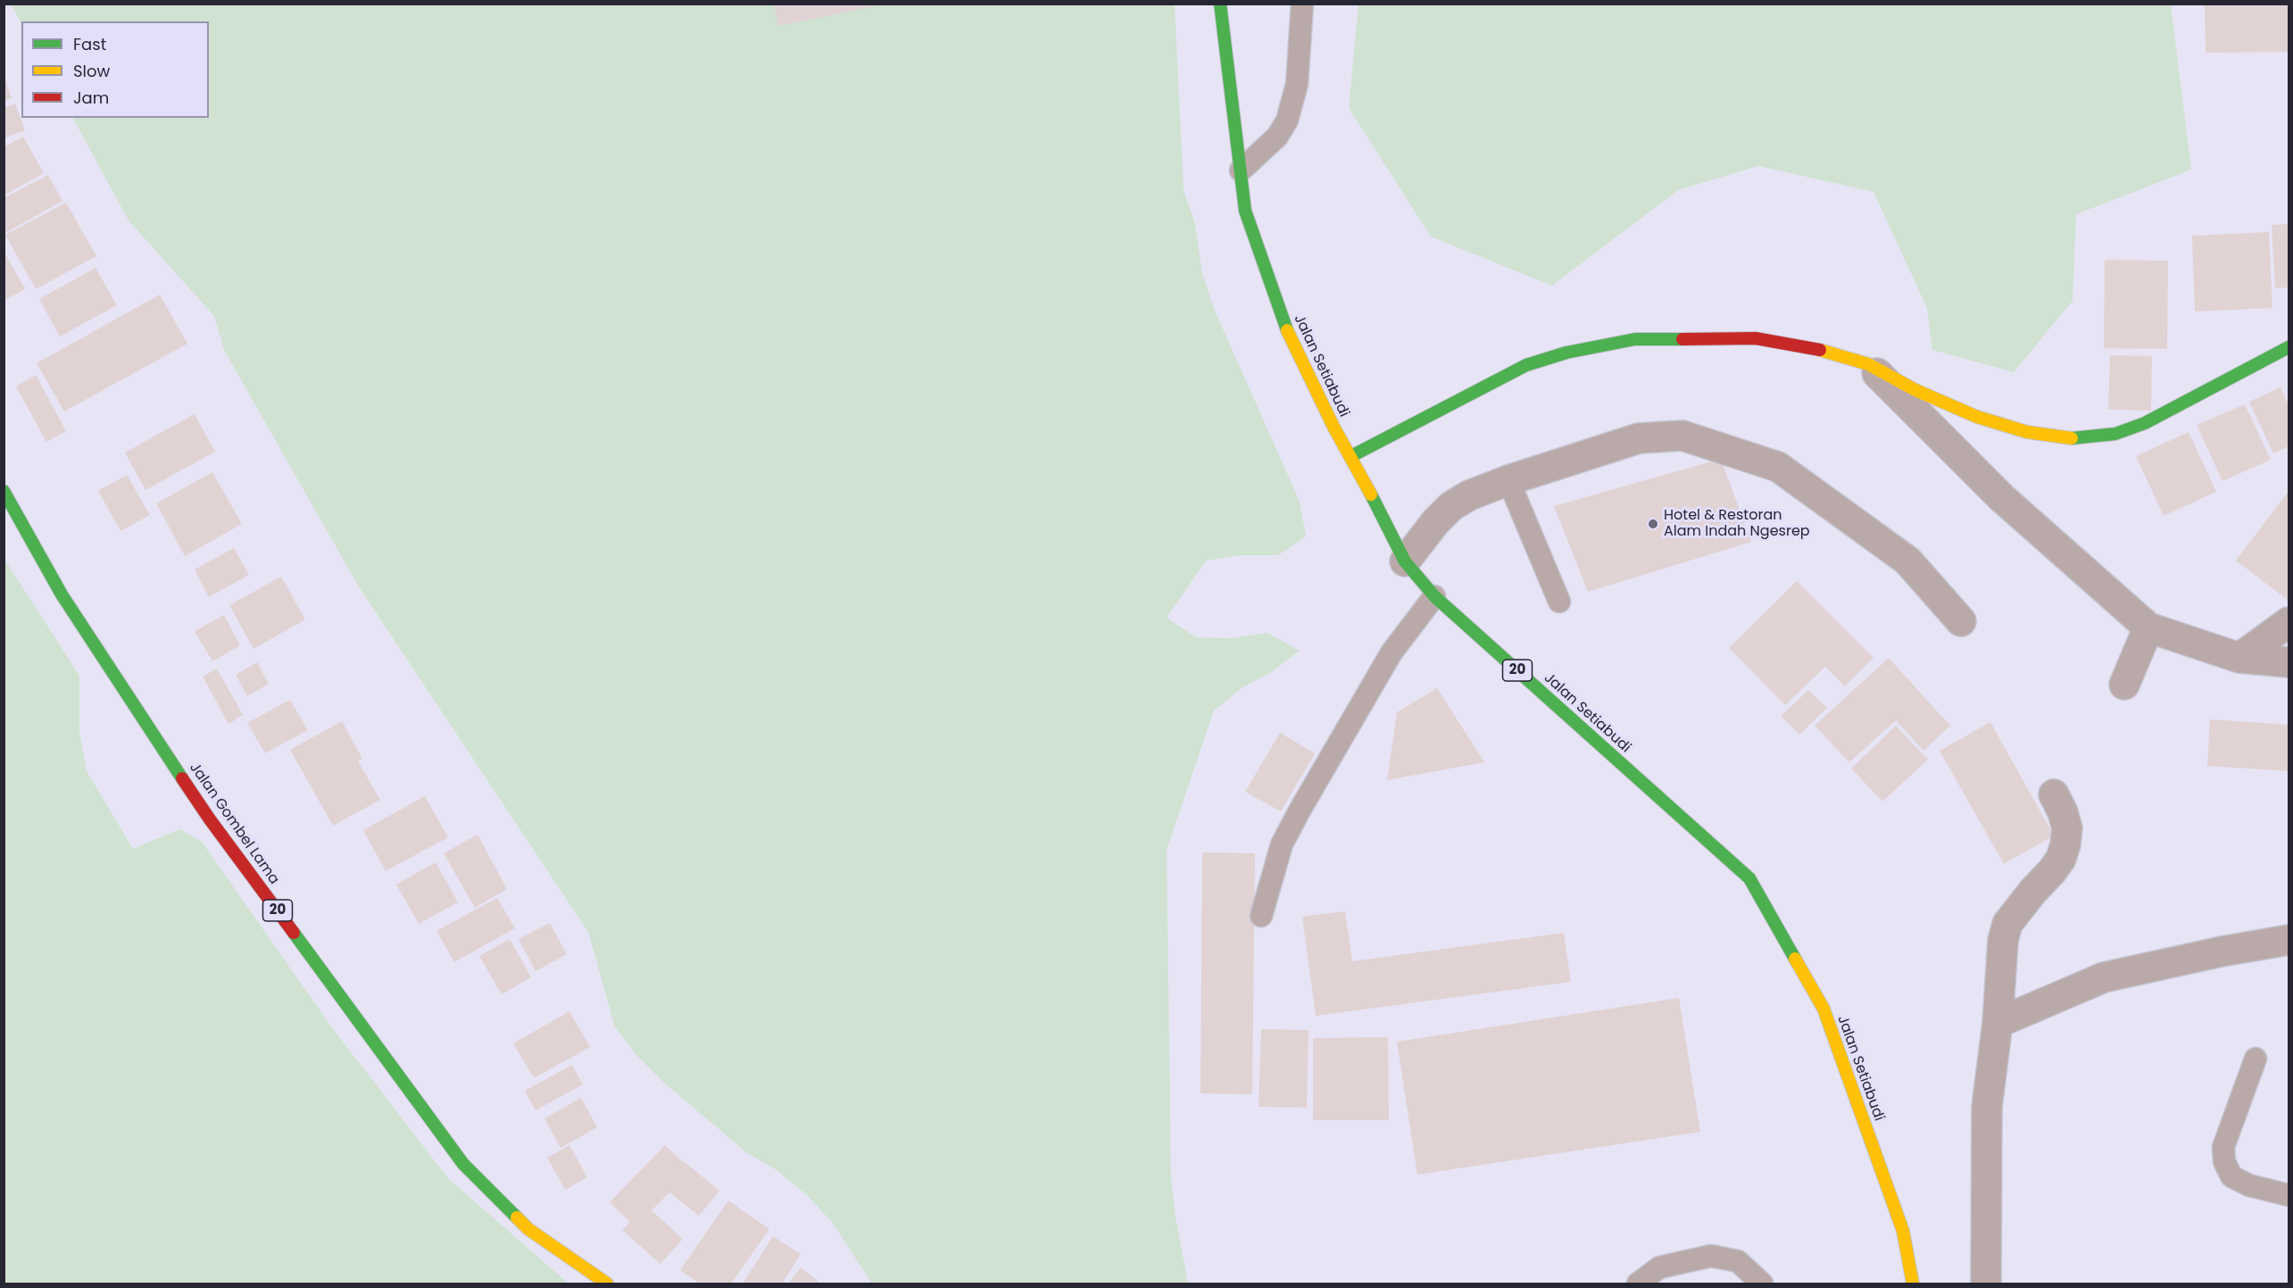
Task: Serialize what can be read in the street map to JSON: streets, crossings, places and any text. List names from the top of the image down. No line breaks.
{"streets":{"main road":["Jalan Setiabudi","20","Jalan Gombel Lama"]},"places":["Hotel & Restoran Alam Indah Ngesrep"],"legend":["Fast","Slow","Jam"]}
